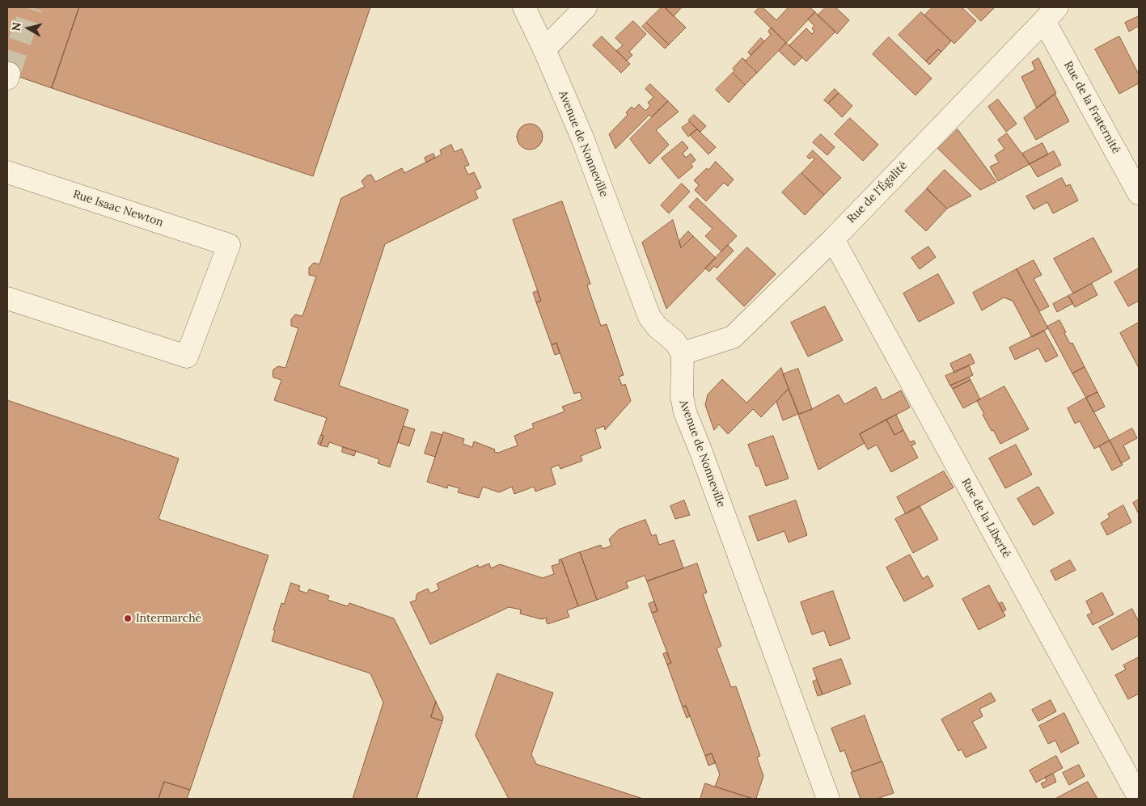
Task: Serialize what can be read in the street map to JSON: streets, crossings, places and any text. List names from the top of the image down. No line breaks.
{"streets":{"street":["Rue de la Fraternité","Avenue de Nonneville","Rue de l'Égalité","Rue Isaac Newton","Rue de la Liberté"]},"crossings":[["Rue de la Fraternité","Rue de l'Égalité"],["Avenue de Nonneville","Rue de l'Égalité"],["Rue de l'Égalité","Rue de la Liberté"]],"places":["Intermarché"],"north":"left"}
